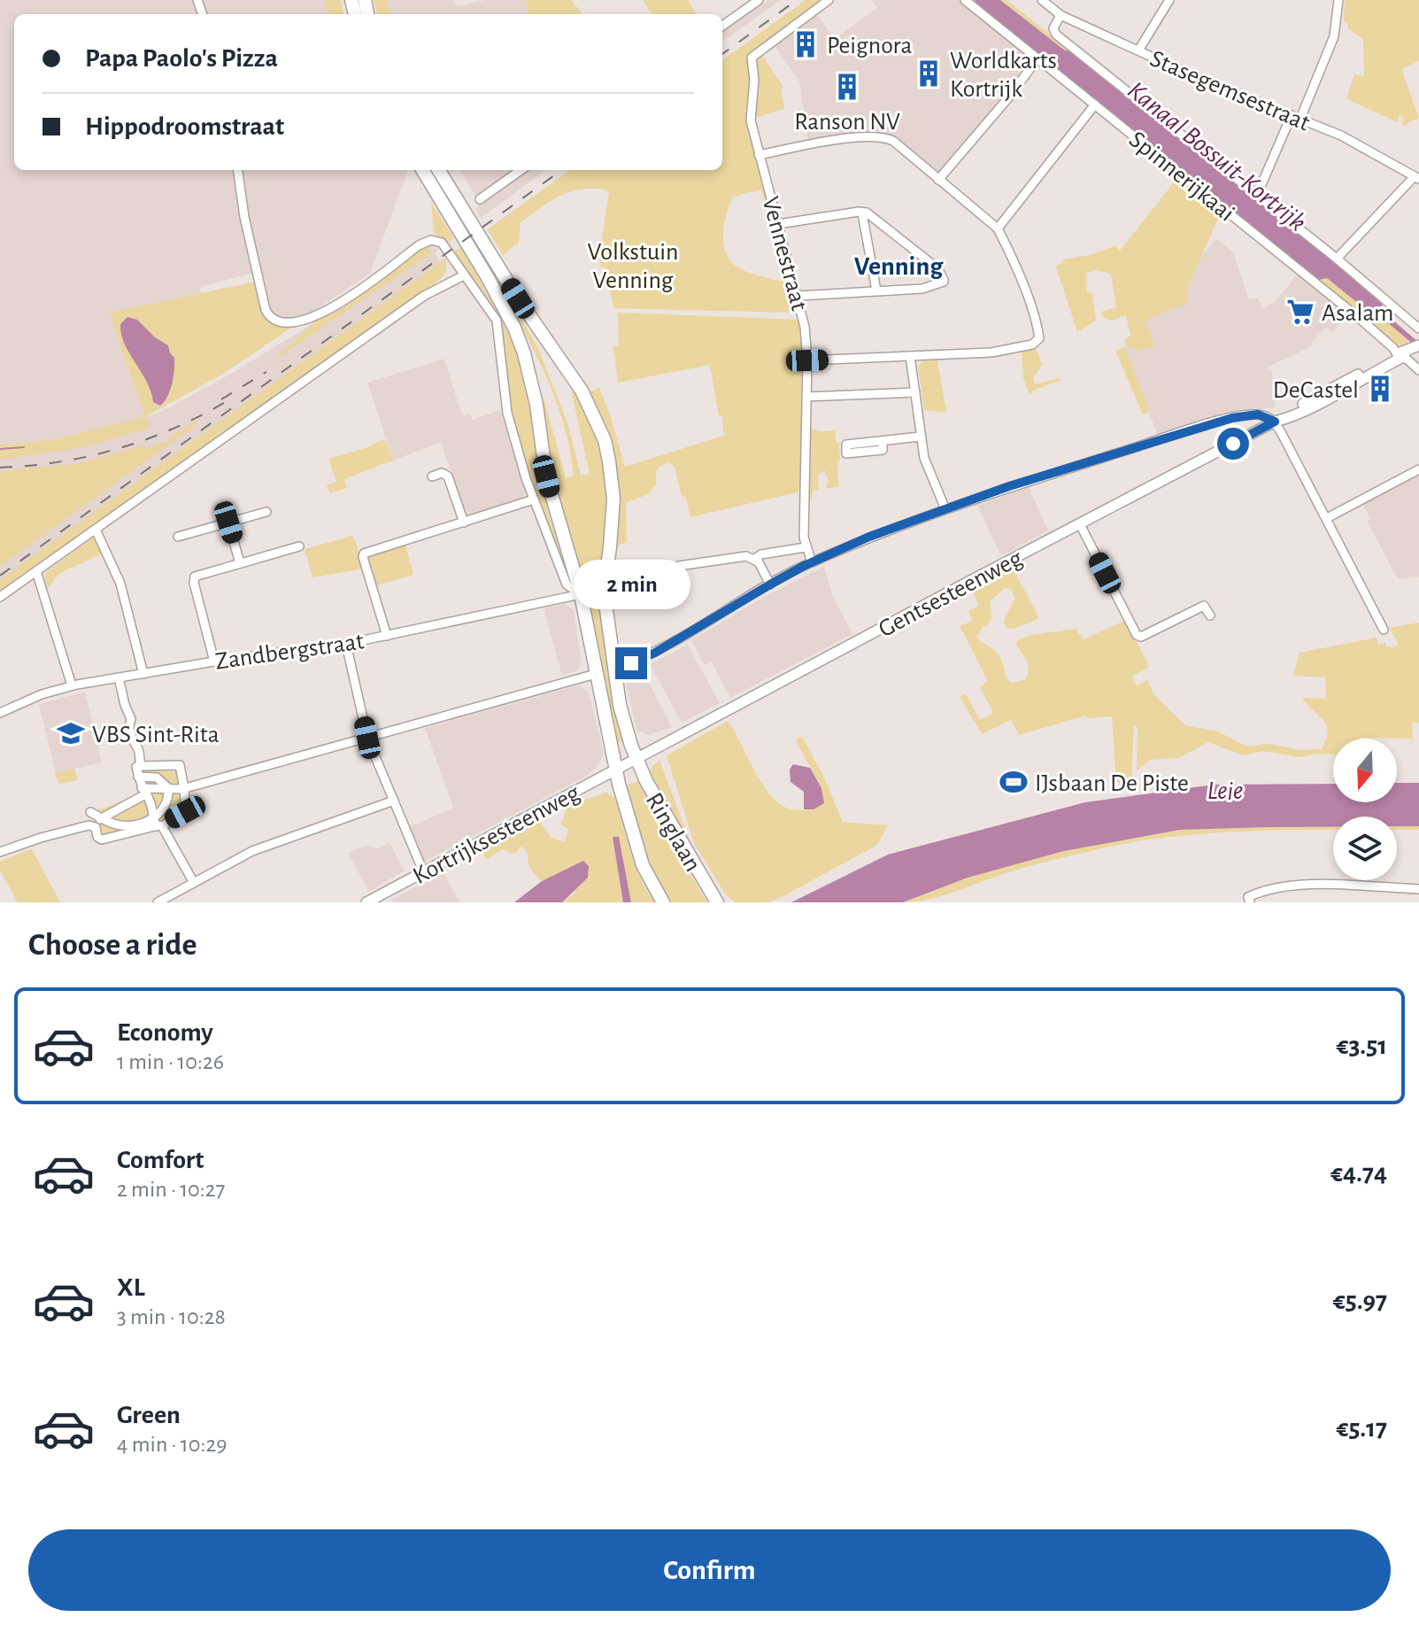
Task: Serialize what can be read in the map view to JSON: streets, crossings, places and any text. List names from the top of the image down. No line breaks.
{"streets":{"highway":["Ringlaan"],"main road":["Gentsesteenweg","Kortrijksesteenweg"],"street":["Stasegemsestraat","Spinnerijkaai","Vennestraat","Zandbergstraat"]},"crossings":[["Spinnerijkaai","Gentsesteenweg"],["Gentsesteenweg","Ringlaan"],["Gentsesteenweg","Kortrijksesteenweg"],["Ringlaan","Kortrijksesteenweg"]],"districts":["Venning"],"water":["Kanaal Bossuit-Kortrijk","Leie"],"parks":["Volkstuin Venning"],"places":{"building":["Peignora","Worldkarts Kortrijk","Ranson NV","DeCastel"],"supermarket":["Asalam"],"school or university":["VBS Sint-Rita"],"sports":["IJsbaan De Piste"]},"north":"bottom","page":{"banner":["Papa Paolo's Pizza","Hippodroomstraat"],"bubble":"2 min","heading":"Choose a ride","list":[{"name":"Economy","note":"1 min · 10:26","value":"€3.51"},{"name":"Comfort","note":"2 min · 10:27","value":"€4.74"},{"name":"XL","note":"3 min · 10:28","value":"€5.97"},{"name":"Green","note":"4 min · 10:29","value":"€5.17"}],"buttons":"Confirm"}}
